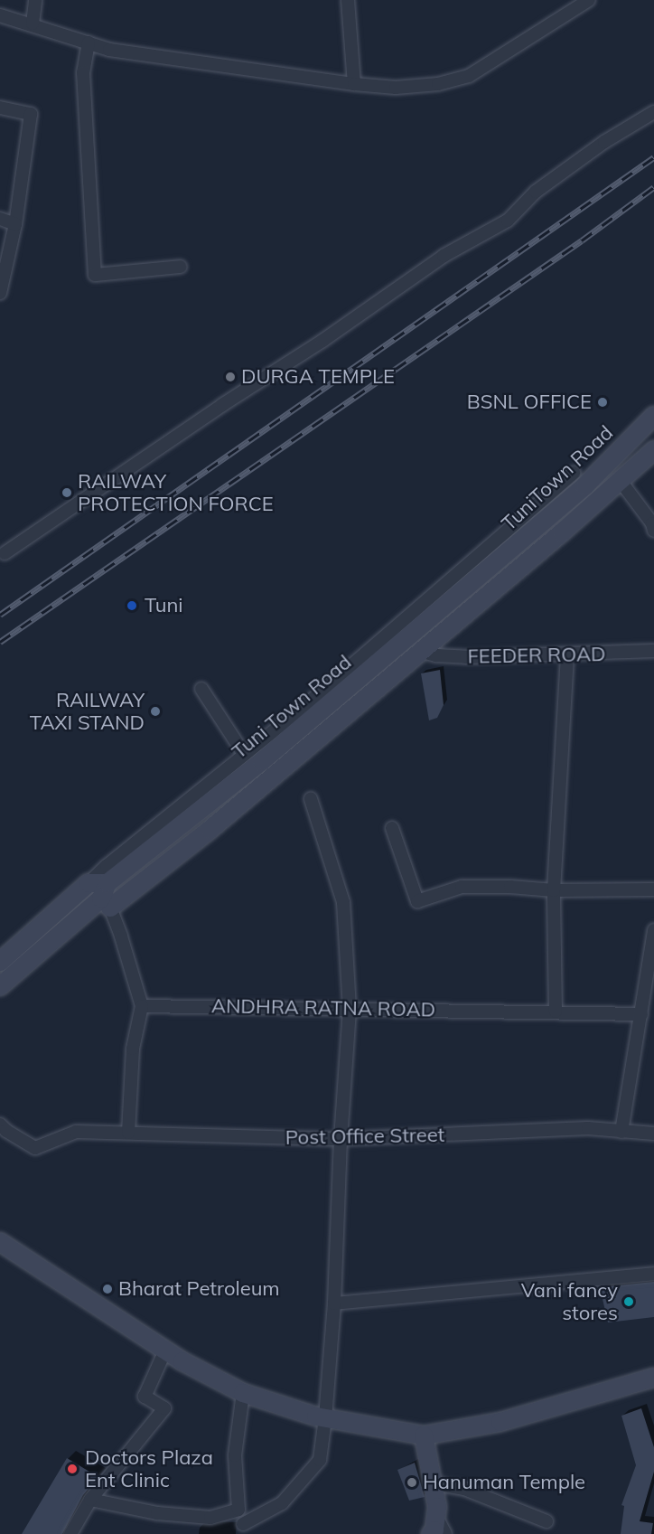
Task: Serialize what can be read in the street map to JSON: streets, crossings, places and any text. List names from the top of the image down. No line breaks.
{"streets":{"street":["TuniTown Road","FEEDER ROAD","Tuni Town Road","ANDHRA RATNA ROAD","Post Office Street"]},"crossings":[["TuniTown Road","Tuni Town Road"]],"places":["DURGA TEMPLE","BSNL OFFICE","RAILWAY PROTECTION FORCE","Tuni","RAILWAY TAXI STAND","Bharat Petroleum","Vani fancy stores","Doctors Plaza Ent Clinic","Hanuman Temple"]}
